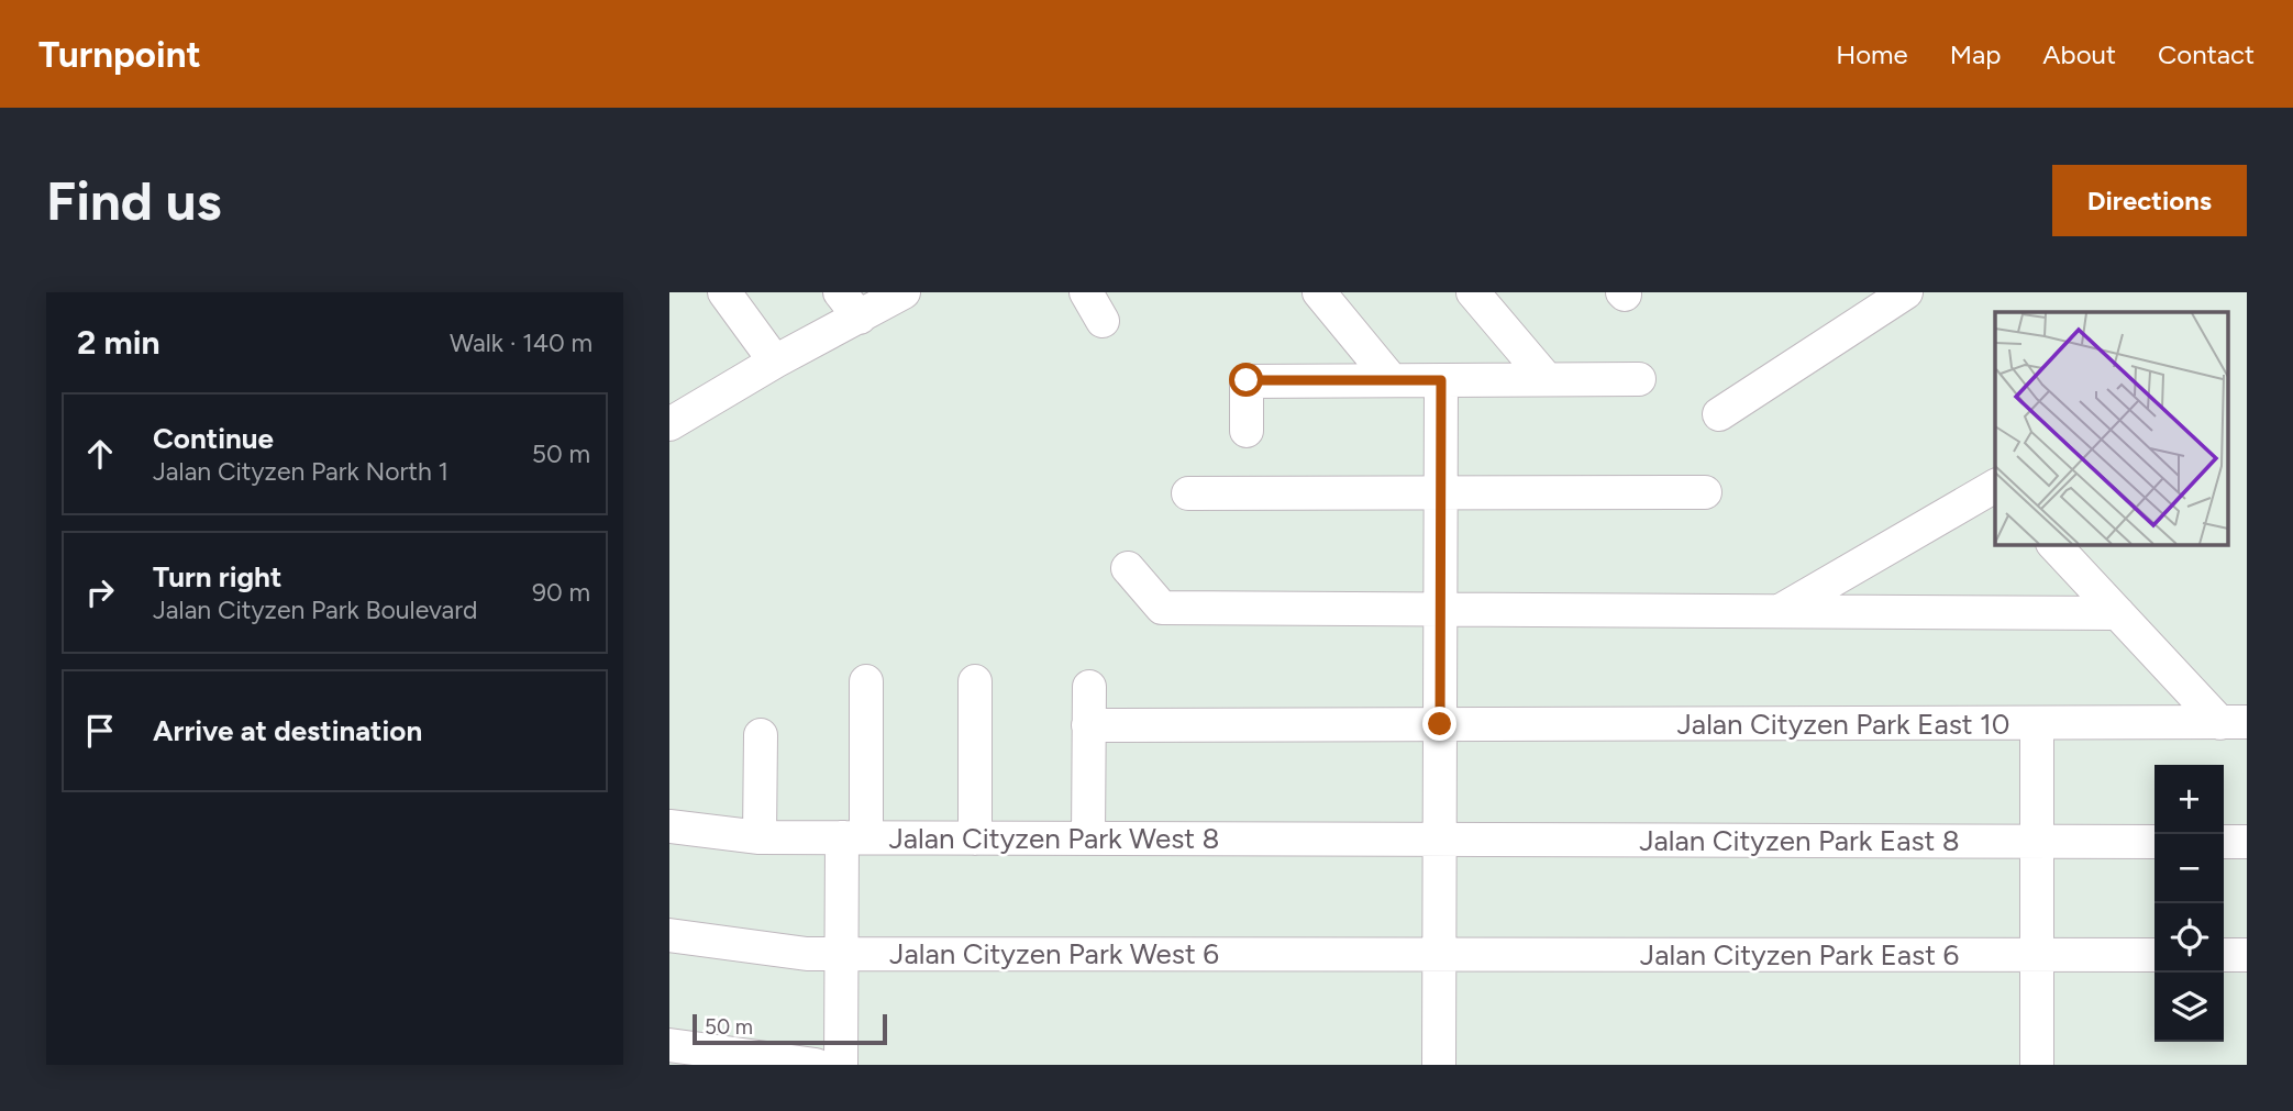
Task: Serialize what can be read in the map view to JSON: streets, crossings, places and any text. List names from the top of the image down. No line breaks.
{"streets":{"street":["Jalan Cityzen Park East 10","Jalan Cityzen Park West 8","Jalan Cityzen Park East 8","Jalan Cityzen Park West 6","Jalan Cityzen Park East 6"]},"crossings":[["Jalan Cityzen Park West 8","Jalan Cityzen Park East 8"],["Jalan Cityzen Park West 6","Jalan Cityzen Park East 6"]],"scale_bar":"50 m","page":{"header":"Turnpoint","nav":["Home","Map","About","Contact"],"buttons":"Directions","title":"Find us","heading":["2 min","Walk · 140 m"],"list":[["Continue","Jalan Cityzen Park North 1","50 m"],["Turn right","Jalan Cityzen Park Boulevard","90 m"],"Arrive at destination"],"map_buttons":["+","−"],"scale":"50 m"}}
